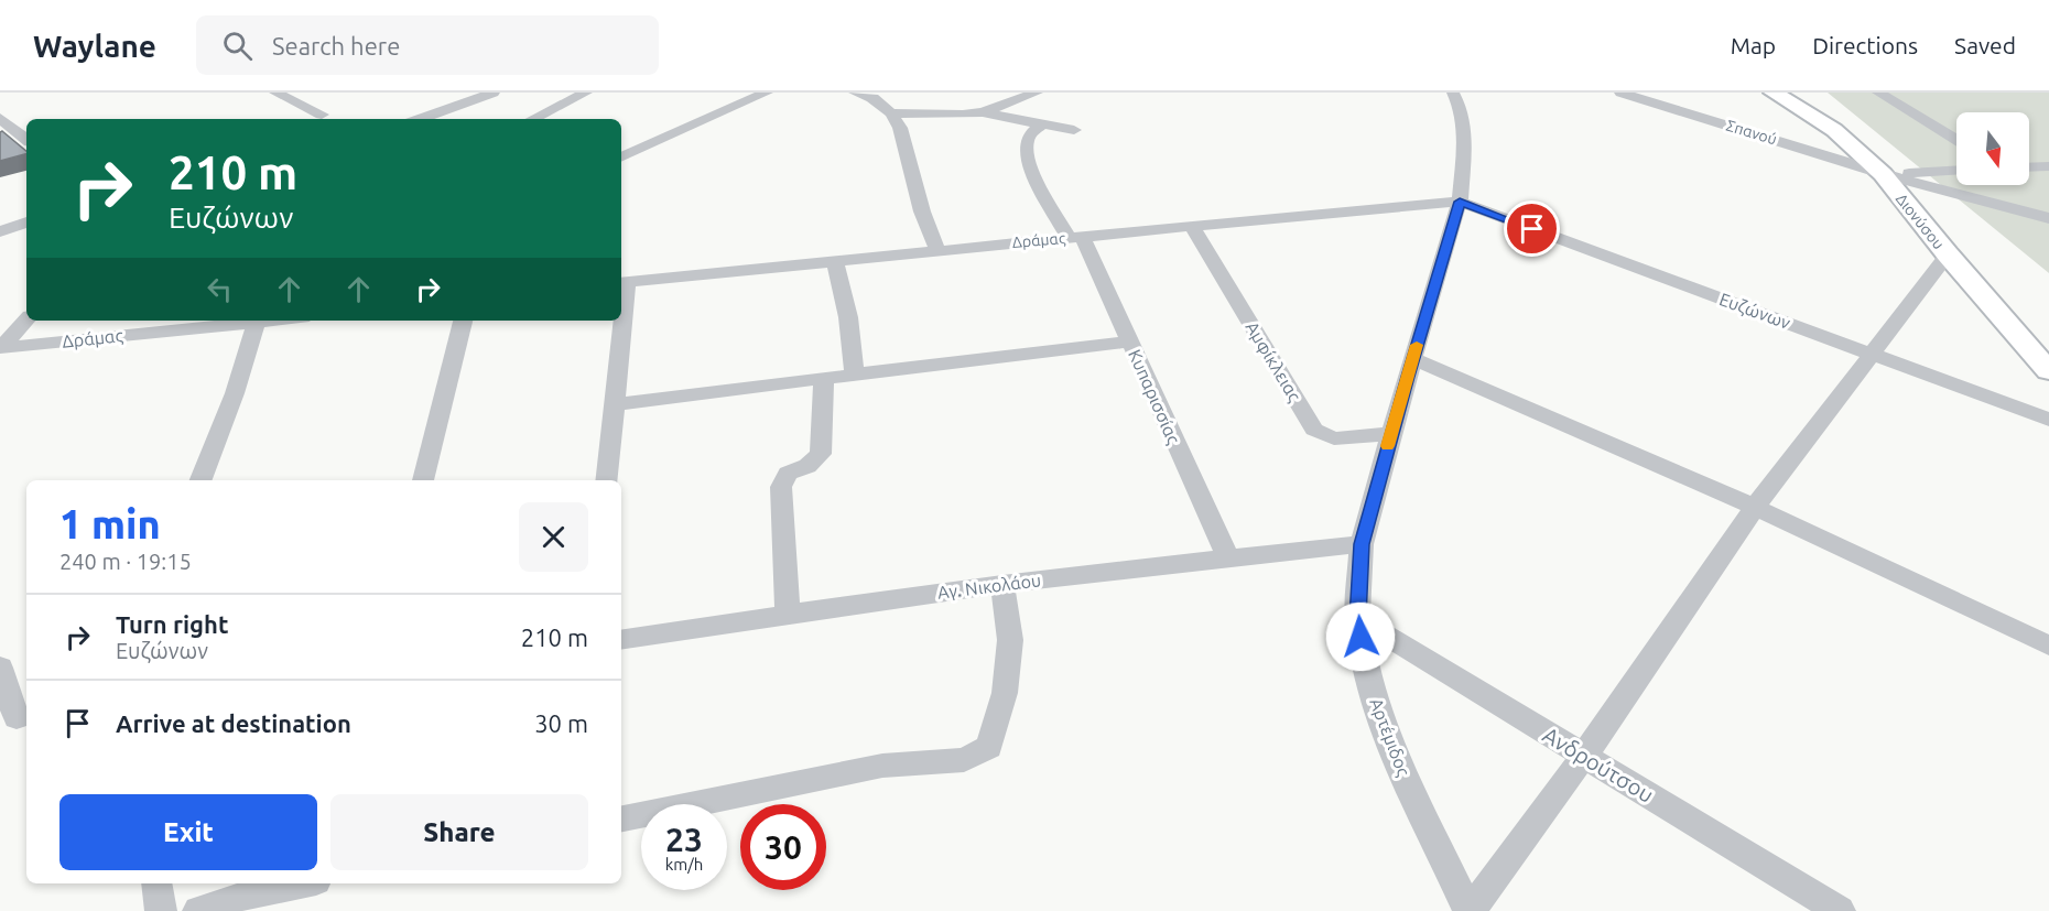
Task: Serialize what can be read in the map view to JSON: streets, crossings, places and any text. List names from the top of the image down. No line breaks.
{"streets":{"main road":["Διονύσου"],"street":["Σπανού","Δράμας","Ευζώνων","Αμφίκλειας","Κυπαρισσίας","Αγ. Νικολάου","Αρτέμιδος","Ανδρούτσου"]},"crossings":[["Σπανού","Διονύσου"],["Δράμας","Ευζώνων"],["Δράμας","Αμφίκλειας"],["Δράμας","Κυπαρισσίας"],["Δράμας","Αρτέμιδος"],["Ευζώνων","Αρτέμιδος"],["Αμφίκλειας","Αρτέμιδος"],["Κυπαρισσίας","Αγ. Νικολάου"],["Αγ. Νικολάου","Αρτέμιδος"],["Αρτέμιδος","Ανδρούτσου"]],"north":"bottom","page":{"header":"Waylane","search":"Search here","nav":["Map","Directions","Saved"],"turn":["210 m","Ευζώνων"],"heading":["1 min","240 m · 19:15"],"list":[{"name":"Turn right","note":"Ευζώνων","value":"210 m"},{"name":"Arrive at destination","value":"30 m"}],"buttons":["Exit","Share"],"speed":"23 km/h","limit":"30"}}
